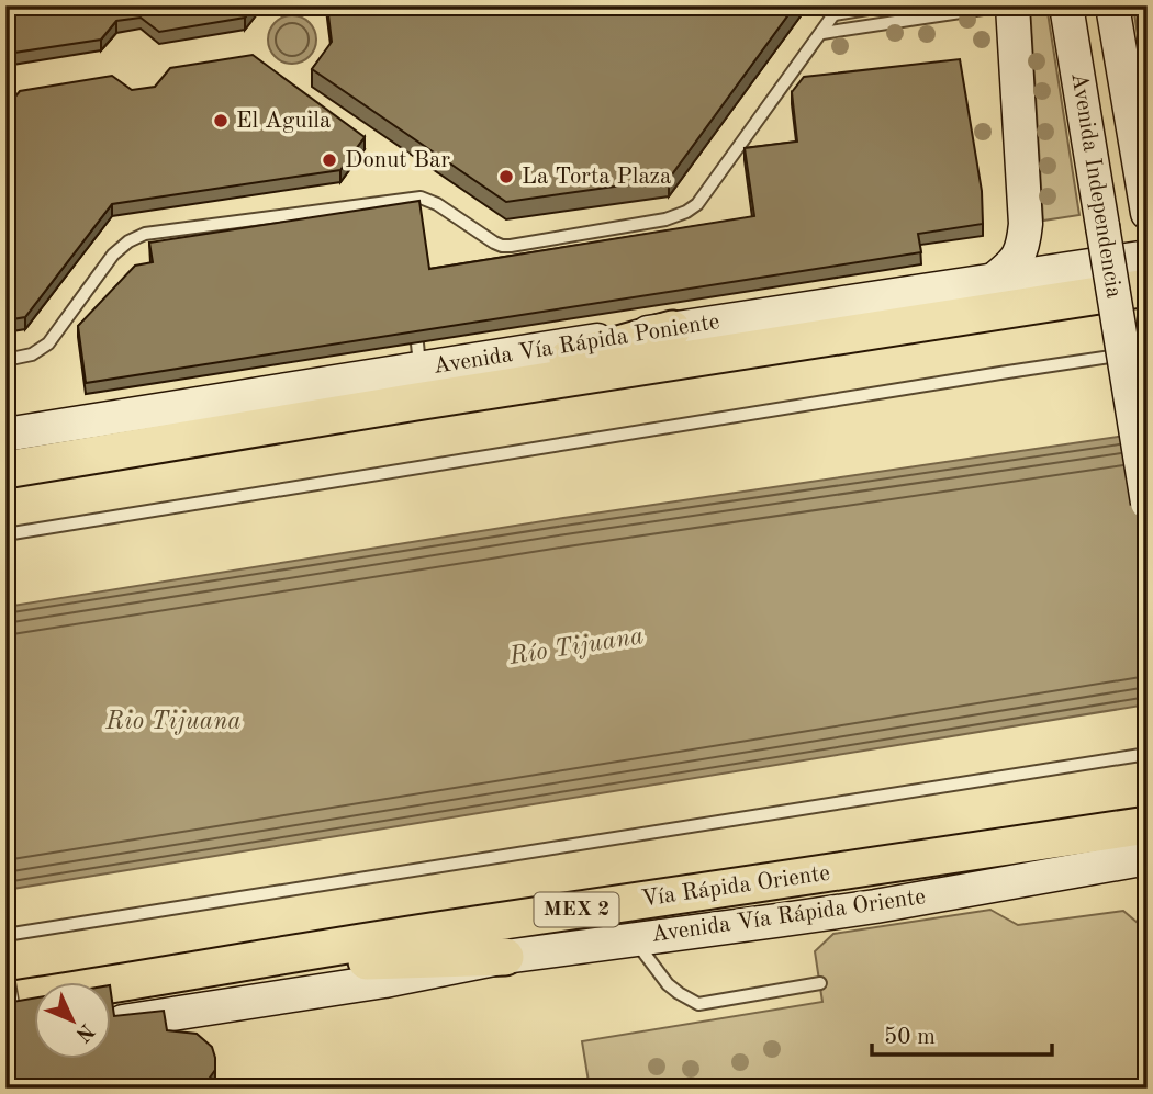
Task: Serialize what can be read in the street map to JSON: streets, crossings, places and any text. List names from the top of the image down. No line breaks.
{"streets":{"highway":["Avenida Vía Rápida Poniente","Vía Rápida Oriente","MEX 2"],"main road":["Avenida Independencia","Avenida Vía Rápida Oriente"]},"water":["Río Tijuana","Rio Tijuana"],"places":["El Aguila","Donut Bar","La Torta Plaza"],"scale_bar":"50 m","north":"bottom right"}
